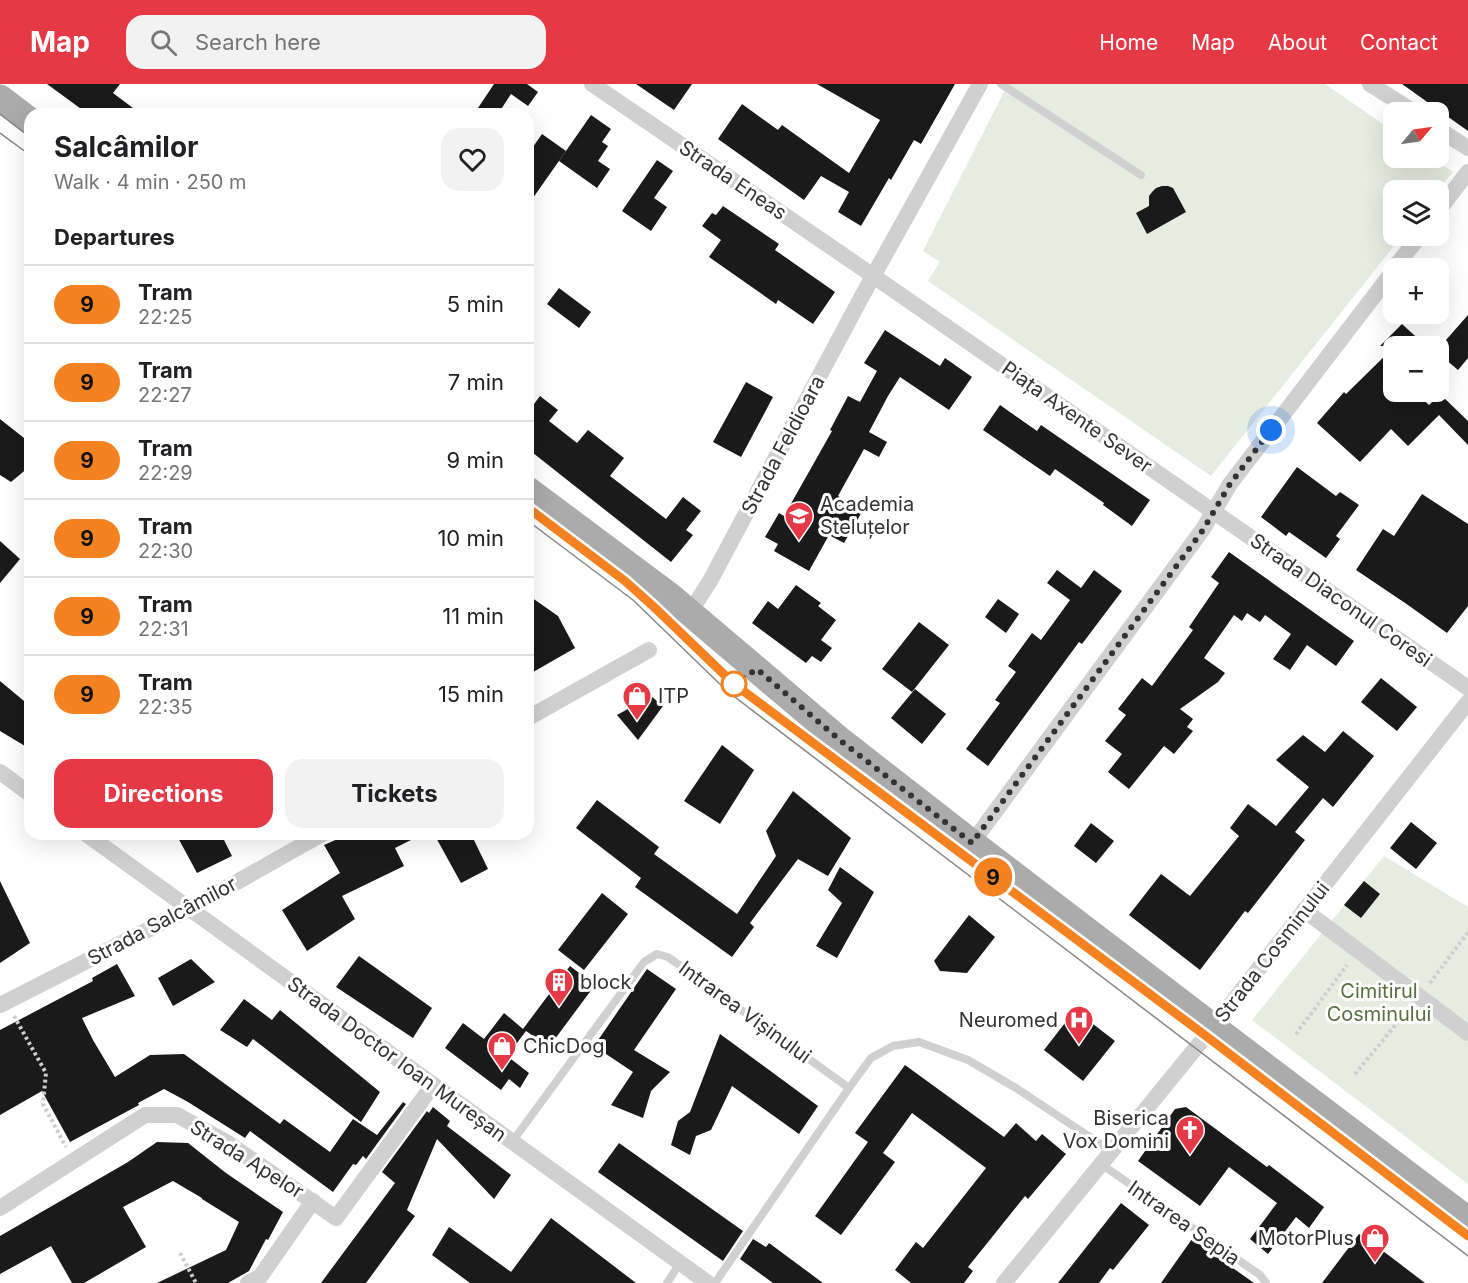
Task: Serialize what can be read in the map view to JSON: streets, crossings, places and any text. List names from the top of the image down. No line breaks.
{"streets":{"street":["Strada Eneas","Piața Axente Sever","Strada Feldioara","Strada Diaconul Coresi","Strada Salcâmilor","Strada Cosminului","Strada Doctor Ioan Mureșan","Strada Apelor"],"lane":["Intrarea Vișinului","Intrarea Sepia"]},"crossings":[["Strada Eneas","Piața Axente Sever"],["Strada Eneas","Strada Feldioara"],["Piața Axente Sever","Strada Feldioara"],["Piața Axente Sever","Strada Diaconul Coresi"],["Strada Salcâmilor","Strada Doctor Ioan Mureșan"],["Strada Cosminului","Intrarea Sepia"],["Intrarea Vișinului","Strada Doctor Ioan Mureșan"],["Strada Doctor Ioan Mureșan","Strada Apelor"]],"parks":["Cimitirul Cosminului"],"places":{"school or university":["Academia Steluțelor"],"shop":["ITP","ChicDog","MotorPlus"],"building":["block"],"hospital":["Neuromed"],"church":["Biserica Vox Domini"]},"lines":["tram line 9"],"north":"top right","page":{"header":"Map","search":"Search here","nav":["Home","Map","About","Contact"],"on_map":"9","map_buttons":["+","−"],"heading":[["Salcâmilor","Walk · 4 min · 250 m"],"Departures"],"list":[{"mark":"9","name":"Tram","note":"22:25","value":"5 min"},{"mark":"9","name":"Tram","note":"22:27","value":"7 min"},{"mark":"9","name":"Tram","note":"22:29","value":"9 min"},{"mark":"9","name":"Tram","note":"22:30","value":"10 min"},{"mark":"9","name":"Tram","note":"22:31","value":"11 min"},{"mark":"9","name":"Tram","note":"22:35","value":"15 min"}],"buttons":["Directions","Tickets"]}}
